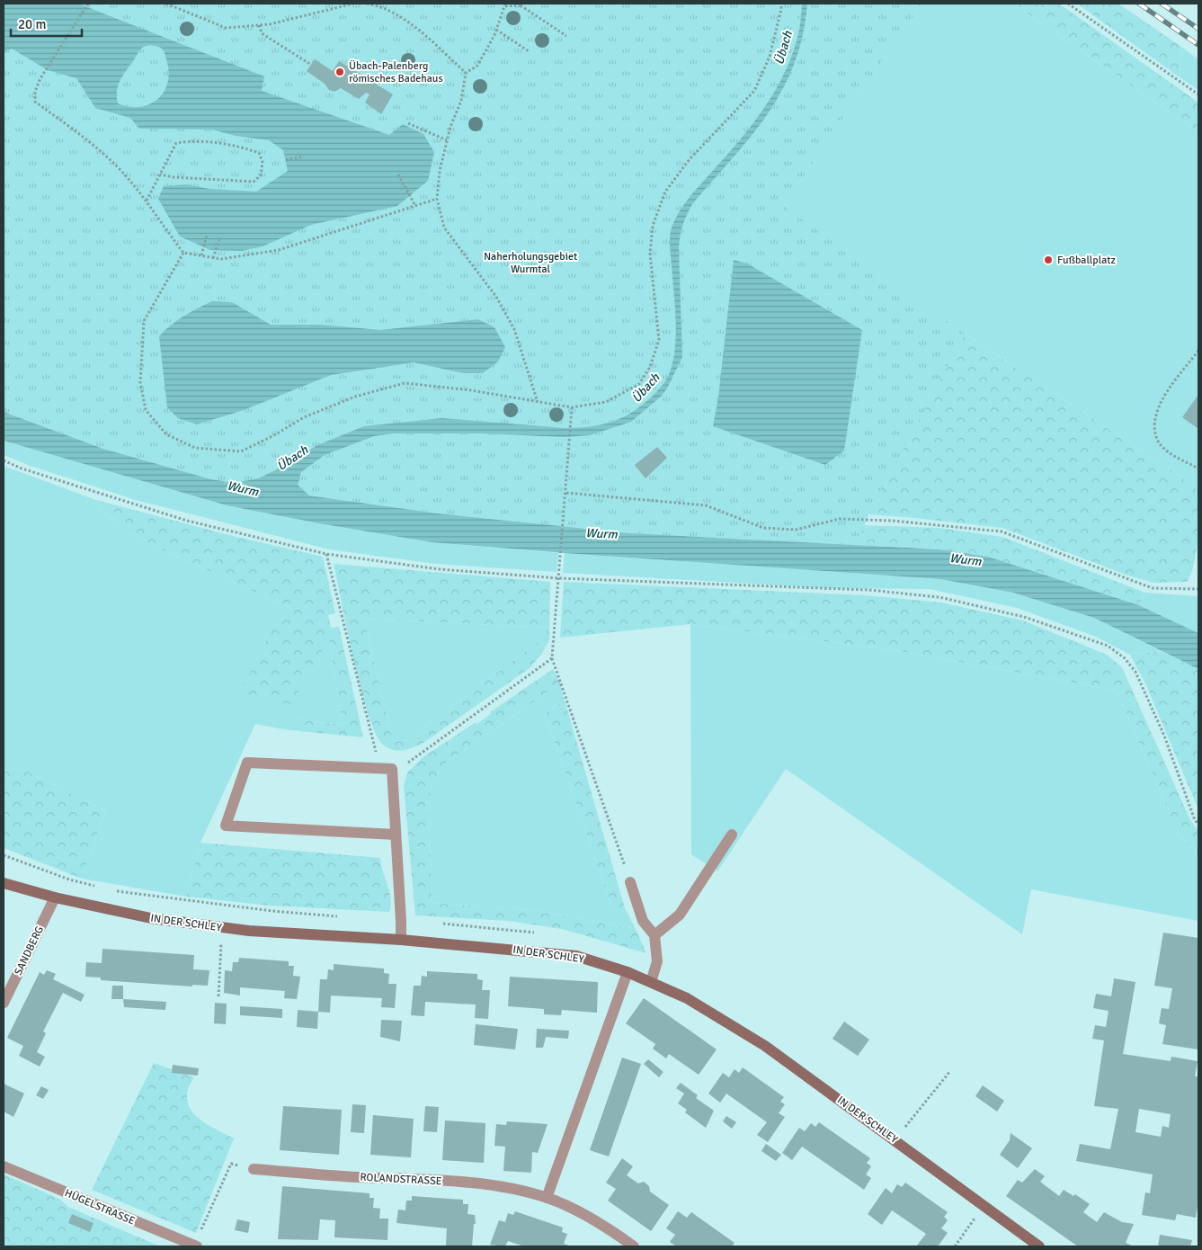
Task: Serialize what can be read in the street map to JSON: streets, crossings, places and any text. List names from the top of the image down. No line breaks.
{"streets":{"street":["IN DER SCHLEY","SANDBERG","ROLANDSTRASSE","HÜGELSTRASSE"]},"crossings":[["IN DER SCHLEY","SANDBERG"]],"water":["Übach","Wurm"],"parks":["Naherholungsgebiet Wurmtal"],"places":["Übach-Palenberg römisches Badehaus","Fußballplatz"],"scale_bar":"20 m"}
